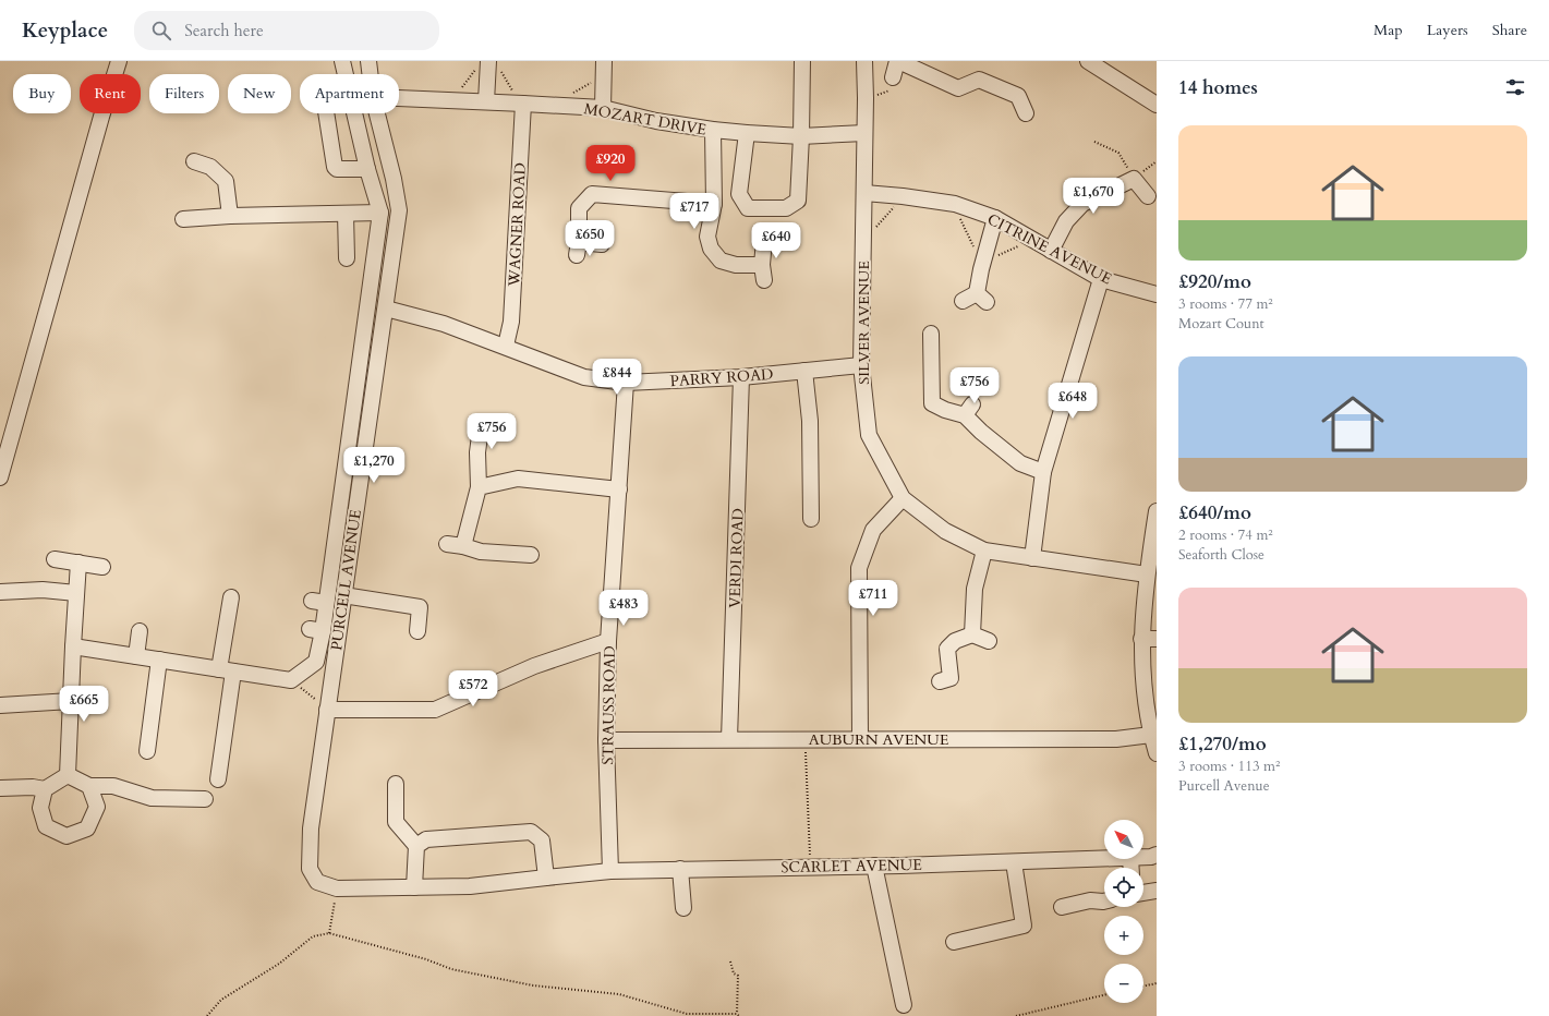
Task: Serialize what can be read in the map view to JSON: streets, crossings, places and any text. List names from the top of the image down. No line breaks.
{"streets":{"street":["MOZART DRIVE","WAGNER ROAD","CITRINE AVENUE","SILVER AVENUE","PARRY ROAD","VERDI ROAD","PURCELL AVENUE","STRAUSS ROAD","AUBURN AVENUE","SCARLET AVENUE"]},"crossings":[["MOZART DRIVE","WAGNER ROAD"],["MOZART DRIVE","SILVER AVENUE"],["WAGNER ROAD","PARRY ROAD"],["CITRINE AVENUE","SILVER AVENUE"],["SILVER AVENUE","PARRY ROAD"],["PARRY ROAD","VERDI ROAD"],["PARRY ROAD","PURCELL AVENUE"],["PARRY ROAD","STRAUSS ROAD"],["VERDI ROAD","AUBURN AVENUE"],["PURCELL AVENUE","SCARLET AVENUE"],["STRAUSS ROAD","AUBURN AVENUE"],["STRAUSS ROAD","SCARLET AVENUE"]],"north":"top left","page":{"header":"Keyplace","search":"Search here","nav":["Map","Layers","Share"],"heading":"14 homes","chip":["Buy","Rent","Filters","New","Apartment"],"list":[{"name":"£920/mo","note":"3 rooms · 77 m² · Mozart Count"},{"name":"£640/mo","note":"2 rooms · 74 m² · Seaforth Close"},{"name":"£1,270/mo","note":"3 rooms · 113 m² · Purcell Avenue"}],"price":["£920","£1,670","£717","£650","£640","£844","£756","£648","£756","£1,270","£711","£483","£572","£665"],"map_buttons":["+","−"]}}
